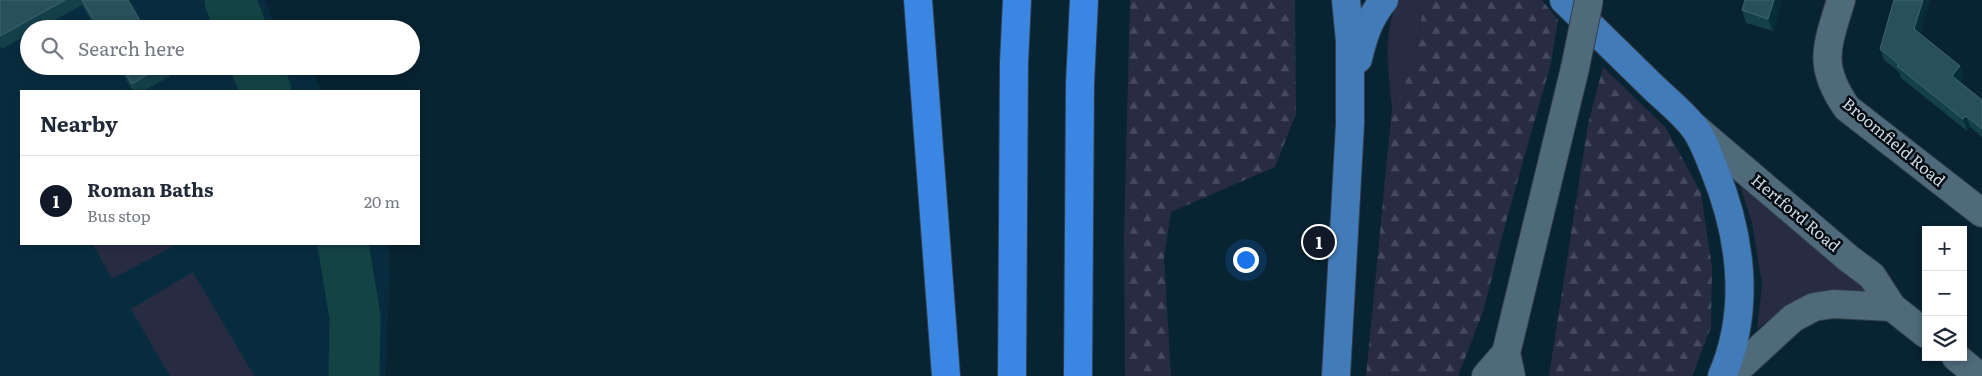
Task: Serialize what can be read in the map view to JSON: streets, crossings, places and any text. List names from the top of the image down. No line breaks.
{"streets":{"street":["Broomfield Road","Hertford Road"]},"page":{"search":"Search here","heading":"Nearby","list":[{"mark":"1","name":"Roman Baths","note":"Bus stop","value":"20 m"}],"pins":"1","map_buttons":["+","−"]}}
